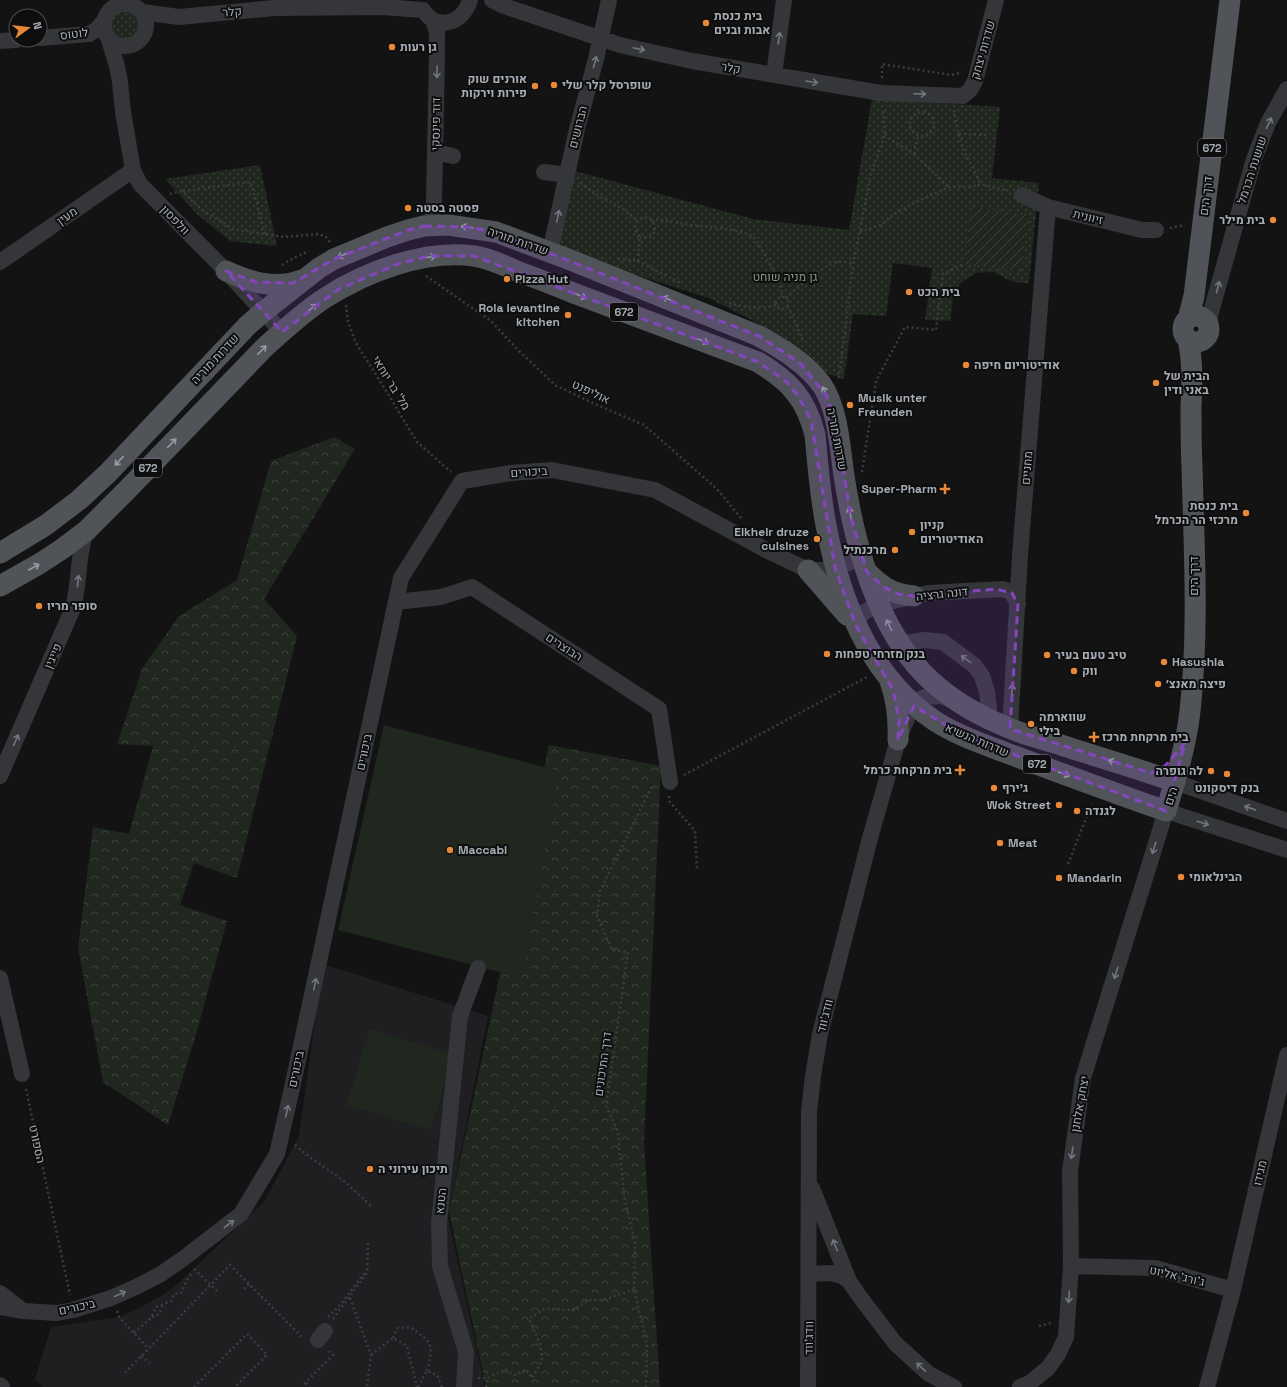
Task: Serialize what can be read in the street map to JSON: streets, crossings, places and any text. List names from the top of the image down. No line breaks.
{"streets":{"main road":["672","דרך הים","שדרות מוריה","שדרות הנשיא","הים"],"street":["קלר","לוטוס","שדרות יצחק","דוד פינסקי","הברושים","שושנת הכרמל","מעין","זיוונית","וולפסון","מחניים","ביכורים","דונה גרציה","הבוצרים","פייגין","וודג'ווד","יצחק אלחנן","מגידו","הטנא","ג'ורג' אליוט"],"path":["מל' בר יוחאי","אוליפנט","דרך התיכונים","הספורט"]},"crossings":[["קלר","לוטוס"],["קלר","שדרות יצחק"],["קלר","דוד פינסקי"],["קלר","הברושים"],["קלר","וולפסון"],["לוטוס","וולפסון"],["דוד פינסקי","שדרות מוריה"],["הברושים","שדרות מוריה"],["שושנת הכרמל","דרך הים"],["דרך הים","שדרות הנשיא"],["דרך הים","הים"],["מעין","וולפסון"],["זיוונית","מחניים"],["וולפסון","שדרות מוריה"],["שדרות מוריה","ביכורים"],["שדרות מוריה","דונה גרציה"],["שדרות מוריה","פייגין"],["שדרות מוריה","שדרות הנשיא"],["מל' בר יוחאי","ביכורים"],["מחניים","שדרות הנשיא"],["ביכורים","הבוצרים"],["ביכורים","שדרות הנשיא"],["ביכורים","הספורט"],["דונה גרציה","שדרות הנשיא"],["הבוצרים","דרך התיכונים"],["שדרות הנשיא","הים"],["שדרות הנשיא","וודג'ווד"],["שדרות הנשיא","יצחק אלחנן"],["הים","יצחק אלחנן"],["יצחק אלחנן","ג'ורג' אליוט"],["מגידו","ג'ורג' אליוט"]],"one_way":["קלר","דוד פינסקי","הברושים","שושנת הכרמל","ביכורים","פייגין","יצחק אלחנן"],"parks":["גן מניה שוחט"],"places":{"other":["בית כנסת אבות ובנים","גן רעות","שופרסל קלר שלי","אורנים שוק פירות וירקות","פסטה בסטה","בית מילר","Pizza Hut","בית הכט","Rola levantine kitchen","אודיטוריום חיפה","הבית של באני ודין","Musik unter Freunden","בית כנסת מרכזי הר הכרמל","קניון האודיטוריום","Elkheir druze cuisines","מרכנתיל","סופר מריו","בנק מזרחי טפחות","טיב טעם בעיר","Hasushia","ווק","פיצה מאנצ׳","שווארמה בילי","לה גופרה","בנק דיסקונט","ג'ירף","Wok Street","לגנדה","Meat","Maccabi","הבינלאומי","Mandarin","תיכון עירוני ה"],"health":["Super-Pharm","בית מרקחת מרכז","בית מרקחת כרמל"]},"north":"right"}
